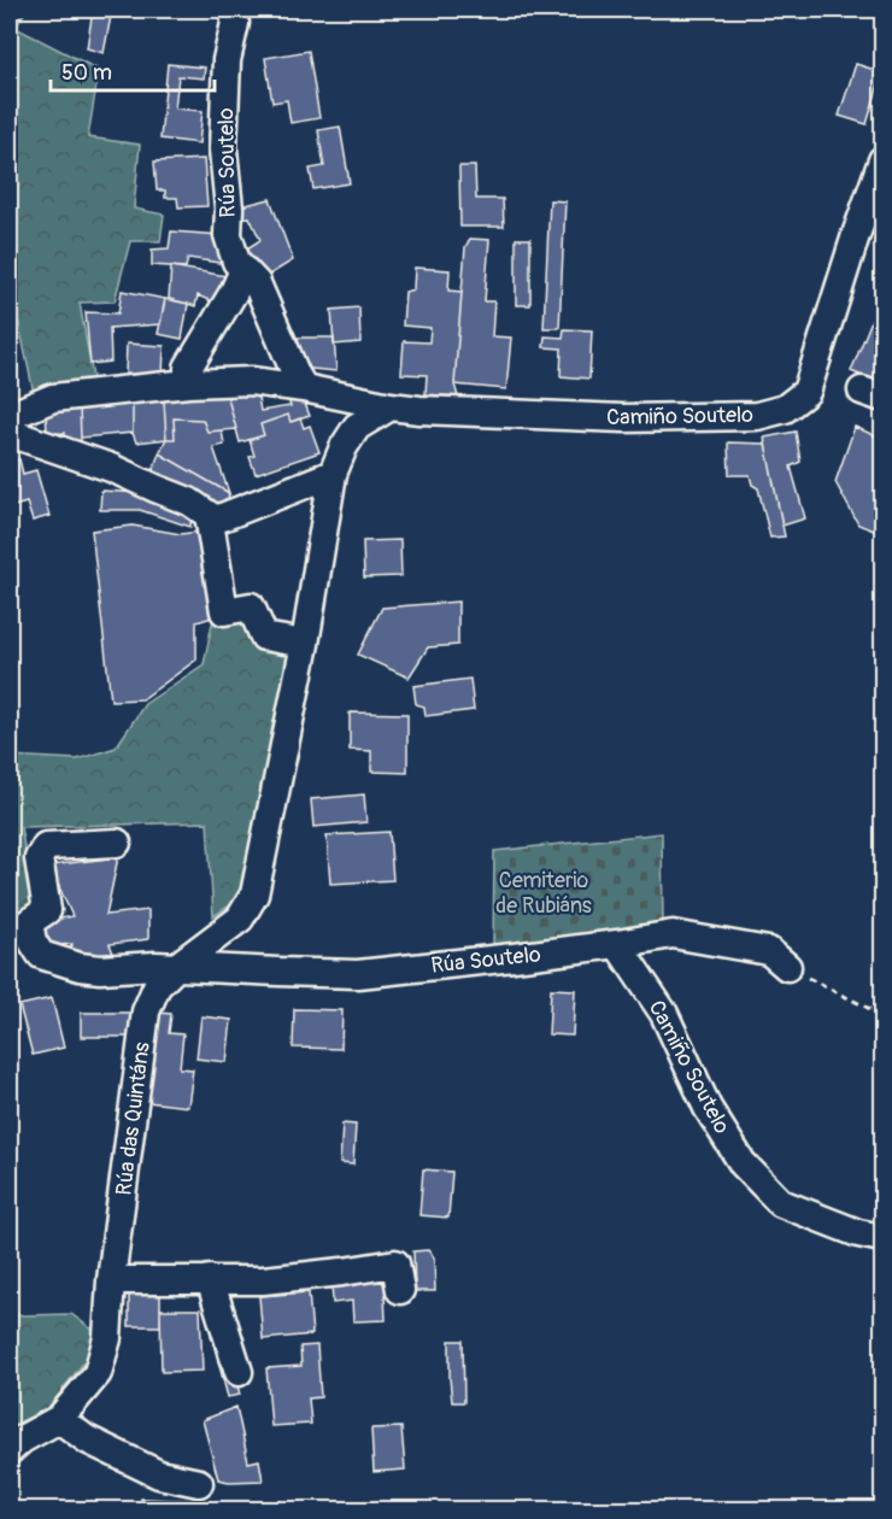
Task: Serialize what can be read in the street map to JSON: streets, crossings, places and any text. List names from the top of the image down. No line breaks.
{"streets":{"street":["Rúa Soutelo","Camiño Soutelo","Rúa das Quintáns"]},"crossings":[["Rúa Soutelo","Camiño Soutelo"],["Rúa Soutelo","Rúa das Quintáns"]],"parks":["Cemiterio de Rubiáns"],"scale_bar":"50 m"}
